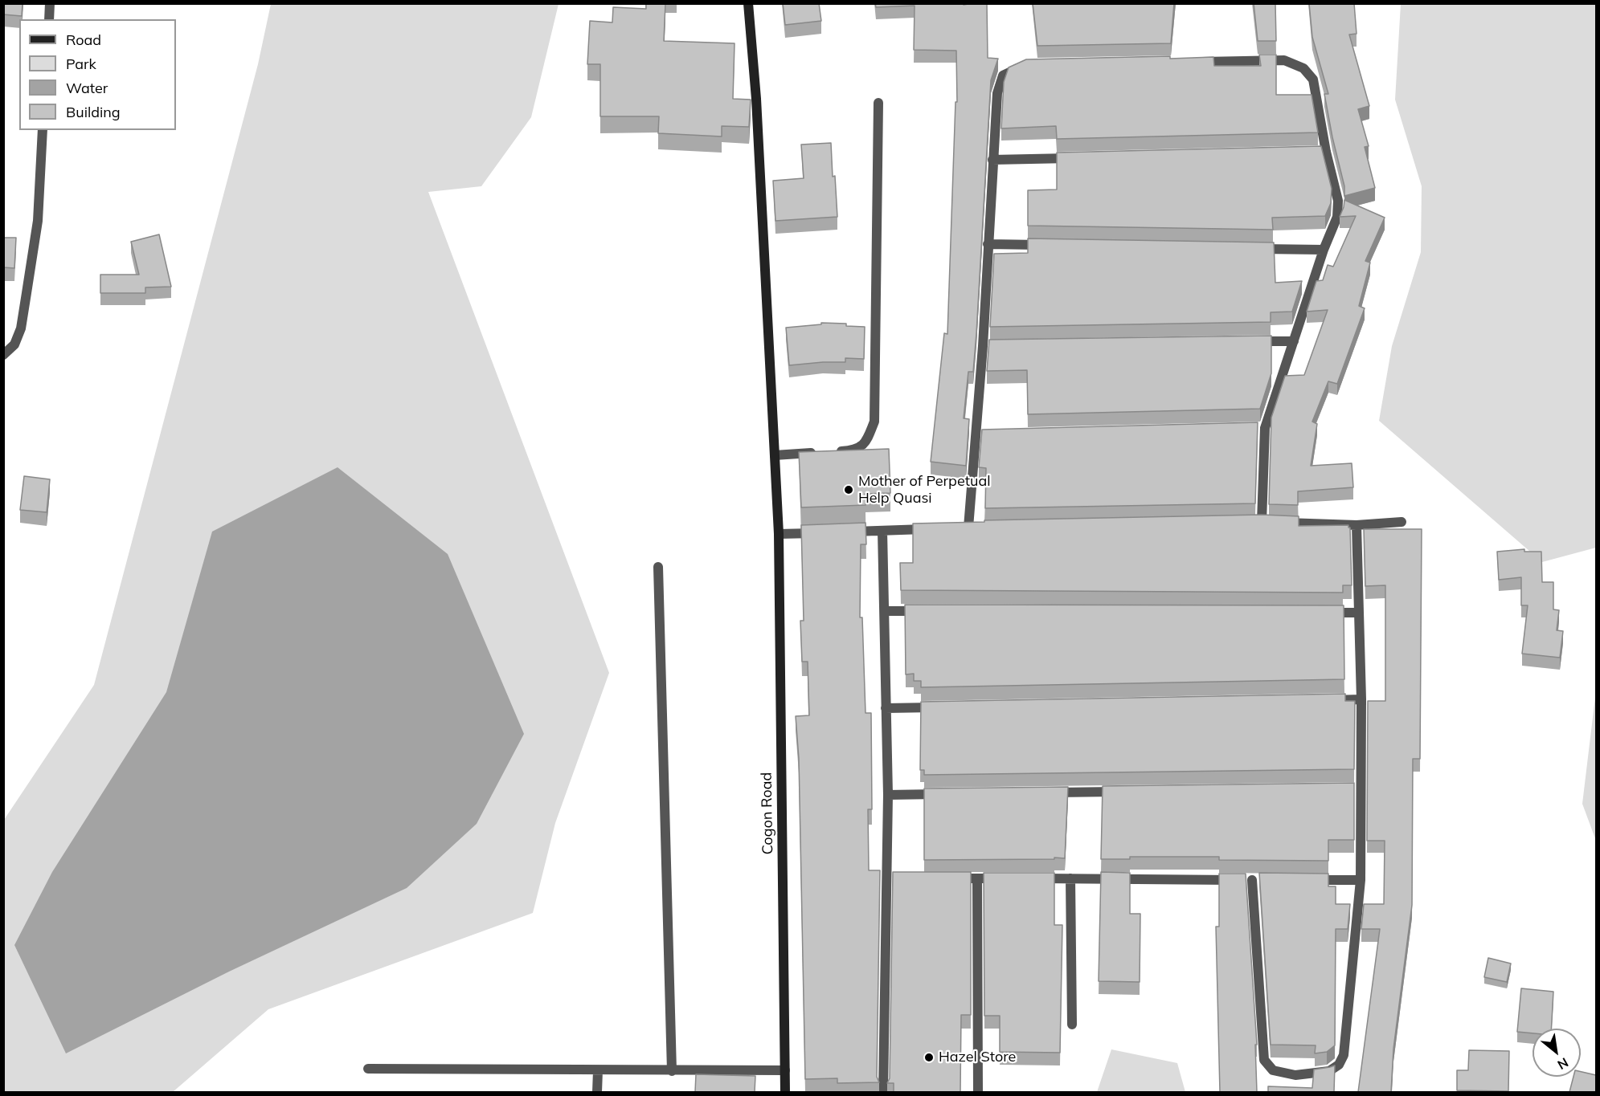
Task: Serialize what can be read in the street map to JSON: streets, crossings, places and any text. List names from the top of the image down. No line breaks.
{"streets":{"street":["Cogon Road"]},"places":["Mother of Perpetual Help Quasi","Hazel Store"],"legend":["Road","Park","Water","Building"],"north":"bottom right"}
